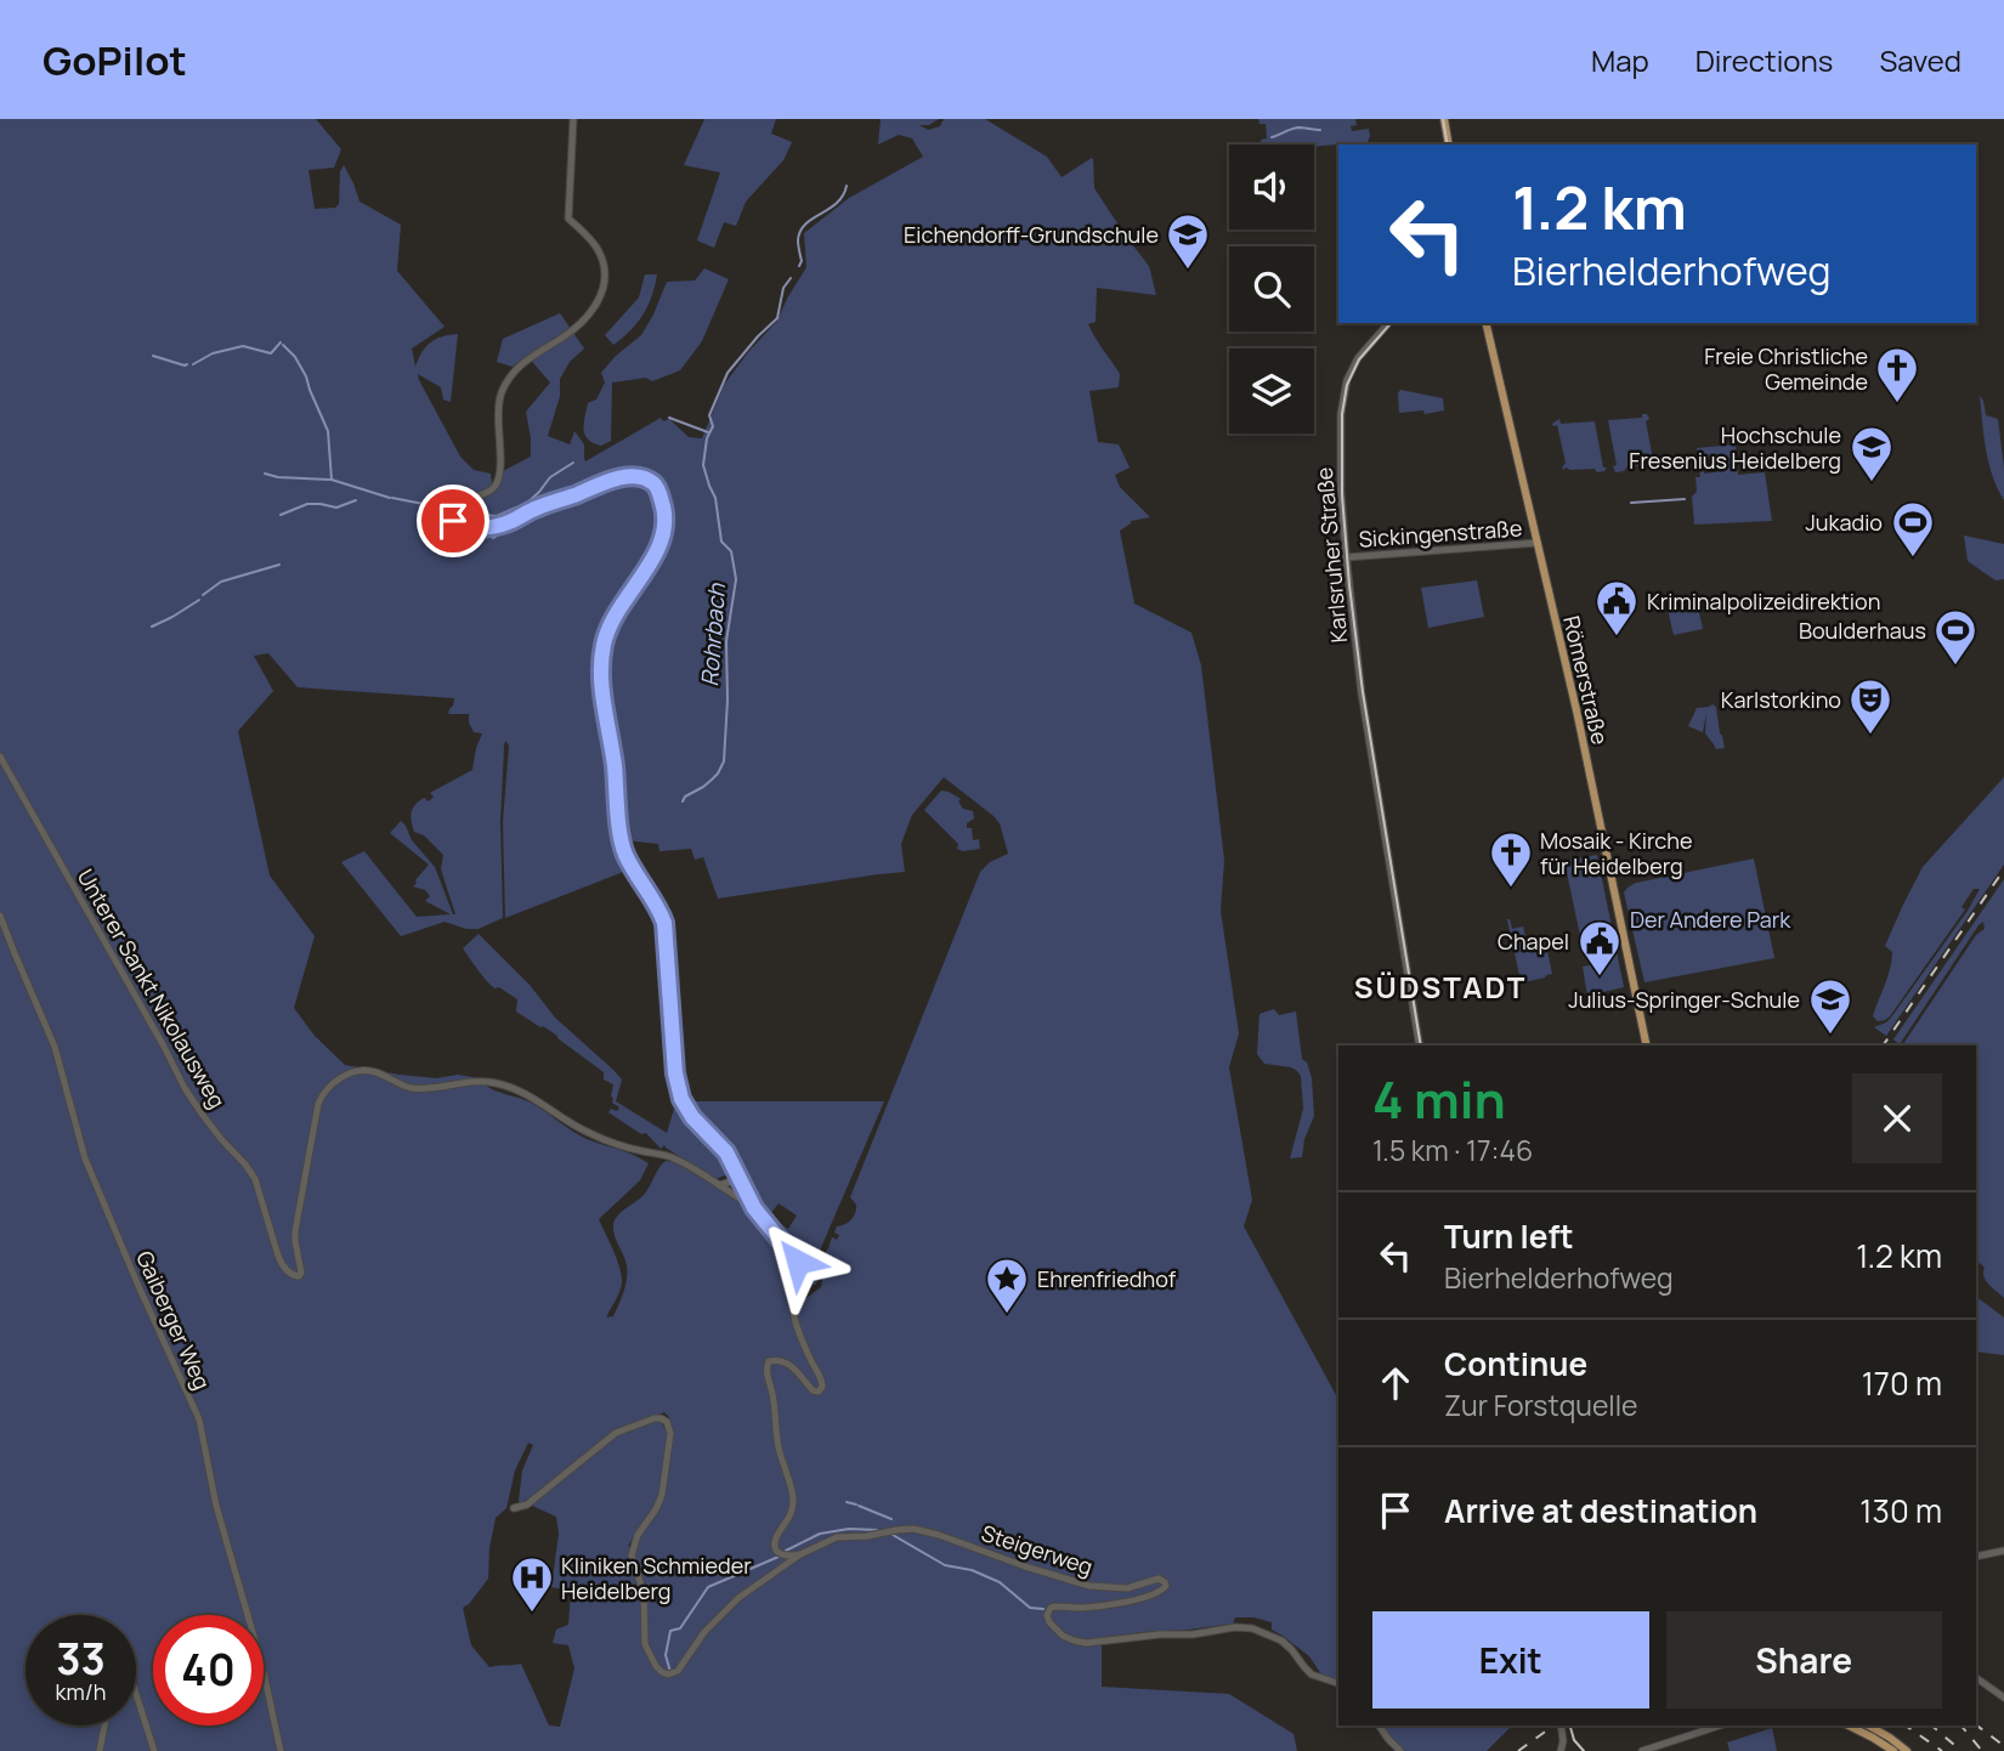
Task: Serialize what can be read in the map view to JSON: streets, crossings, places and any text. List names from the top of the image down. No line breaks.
{"streets":{"main road":["Römerstraße"],"street":["Sickingenstraße","Karlsruher Straße","Unterer Sankt Nikolausweg","Gaiberger Weg","Steigerweg"]},"crossings":[["Sickingenstraße","Karlsruher Straße"],["Sickingenstraße","Römerstraße"]],"districts":["SÜDSTADT"],"water":["Rohrbach"],"parks":["Der Andere Park"],"places":{"school or university":["Eichendorff-Grundschule","Hochschule Fresenius Heidelberg","Julius-Springer-Schule"],"church":["Freie Christliche Gemeinde","Mosaik - Kirche für Heidelberg"],"sports":["Jukadio","Boulderhaus"],"public building":["Kriminalpolizeidirektion","Chapel"],"theatre":["Karlstorkino"],"place":["Ehrenfriedhof"],"hospital":["Kliniken Schmieder Heidelberg"]},"page":{"header":"GoPilot","nav":["Map","Directions","Saved"],"turn":["1.2 km","Bierhelderhofweg"],"heading":["4 min","1.5 km · 17:46"],"list":[{"name":"Turn left","note":"Bierhelderhofweg","value":"1.2 km"},{"name":"Continue","note":"Zur Forstquelle","value":"170 m"},{"name":"Arrive at destination","value":"130 m"}],"buttons":["Exit","Share"],"speed":"33 km/h","limit":"40"}}
